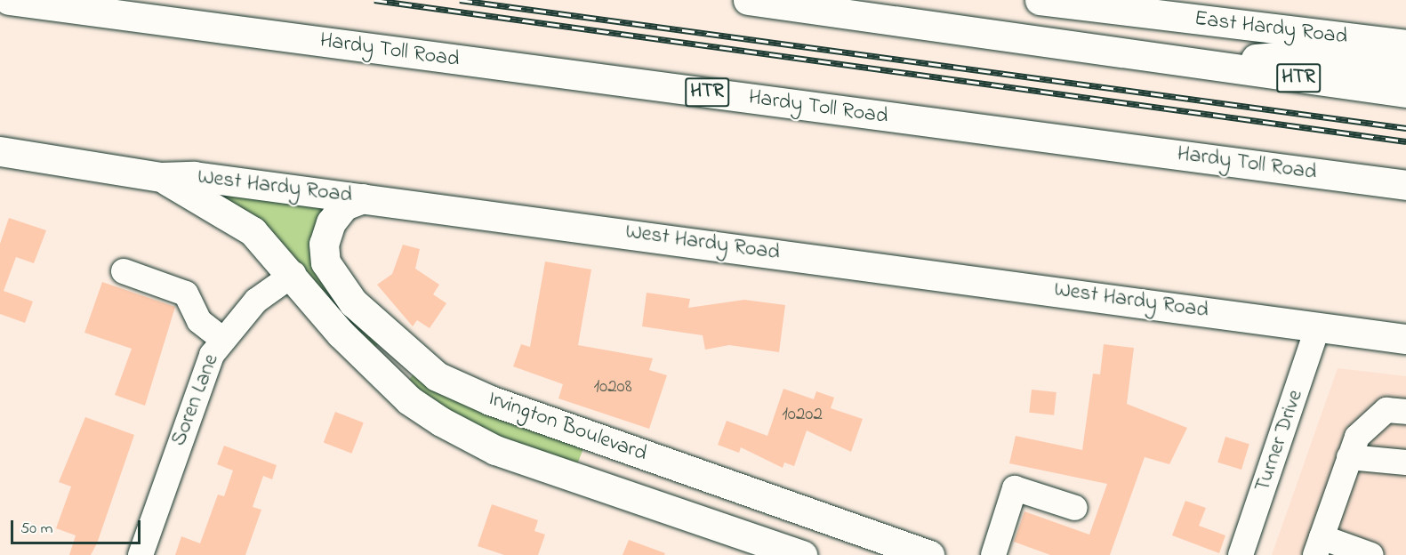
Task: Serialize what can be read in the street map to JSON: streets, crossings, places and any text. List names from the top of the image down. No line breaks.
{"streets":{"main road":["East Hardy Road","Hardy Toll Road","HTR","West Hardy Road","Irvington Boulevard"],"street":["Soren Lane","Turner Drive"]},"crossings":[["West Hardy Road","Irvington Boulevard"],["West Hardy Road","Turner Drive"],["Soren Lane","Irvington Boulevard"]],"house_numbers":["10208","10202"],"scale_bar":"50 m"}
